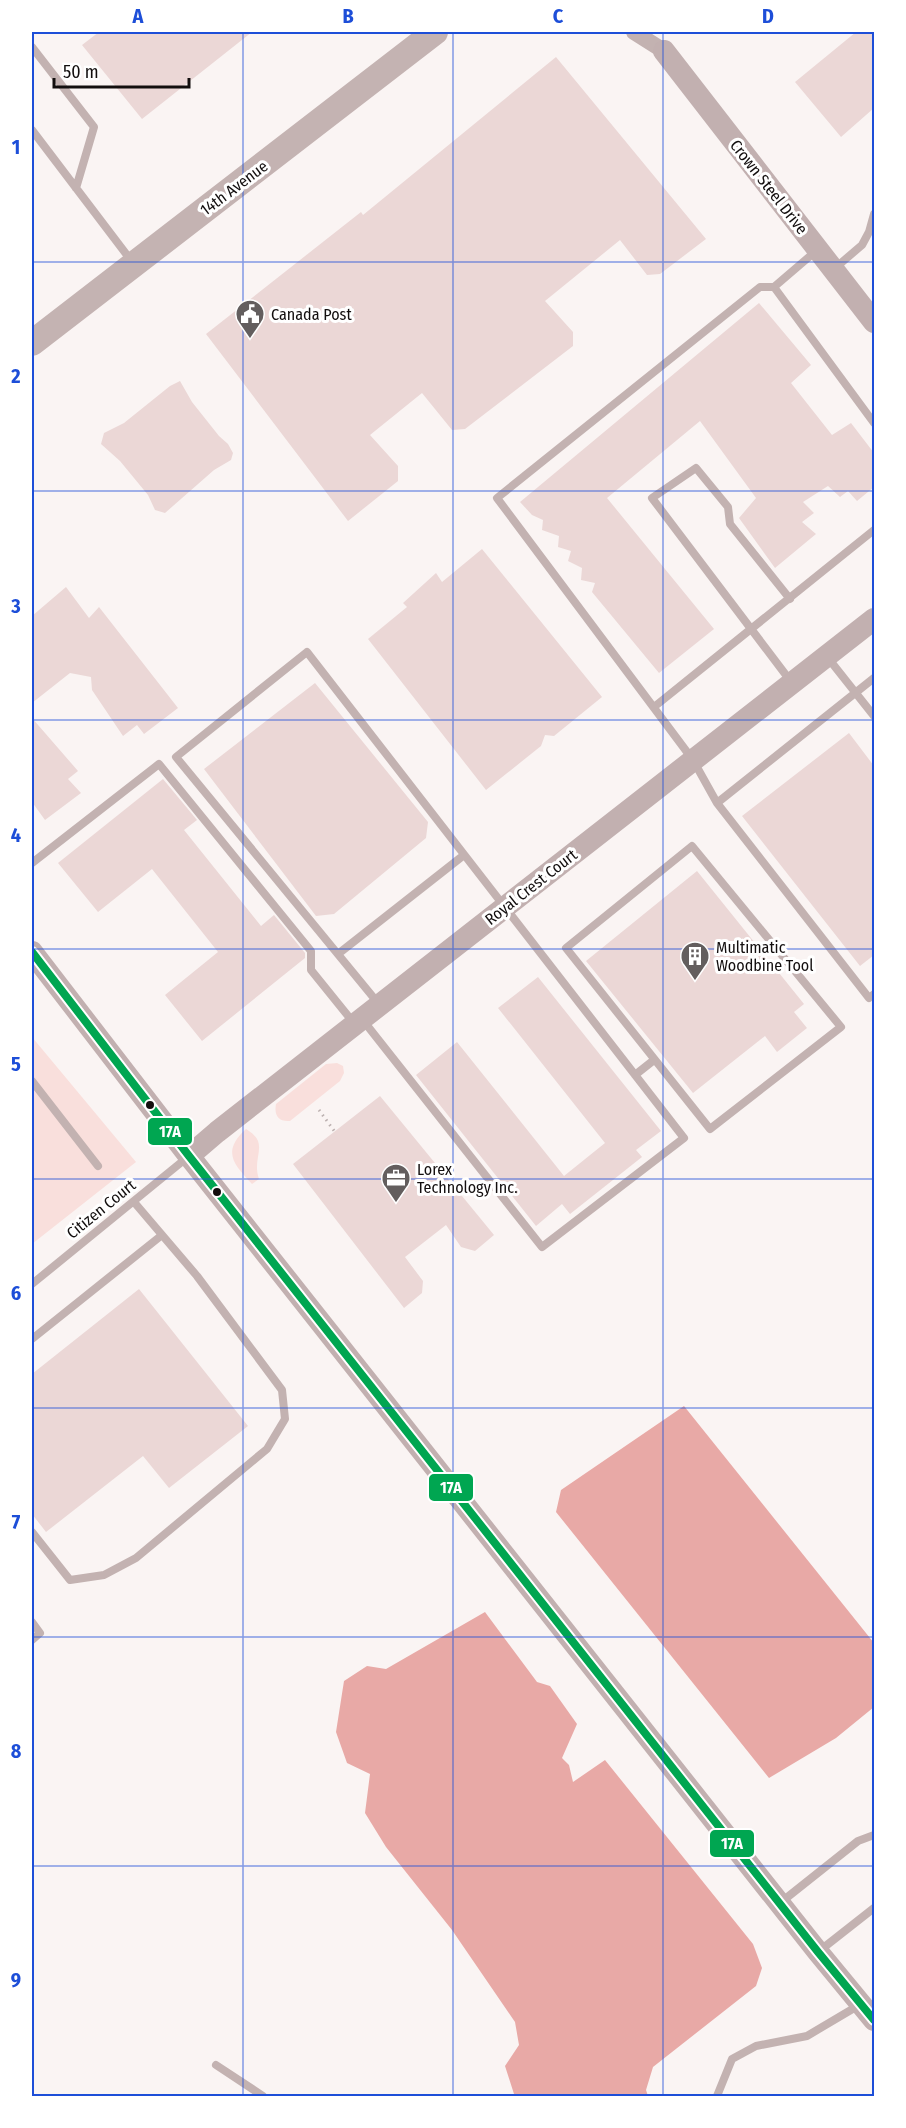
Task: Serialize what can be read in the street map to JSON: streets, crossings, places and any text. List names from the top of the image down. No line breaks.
{"streets":{"main road":["Crown Steel Drive","14th Avenue","Royal Crest Court"],"lane":["Citizen Court"]},"crossings":[["Royal Crest Court","Citizen Court"]],"places":{"public building":["Canada Post"],"building":["Multimatic Woodbine Tool"],"office":["Lorex Technology Inc."]},"lines":["transit line 17A"],"scale_bar":"50 m","grid":{"columns":["A","B","C","D"],"rows":["1","2","3","4","5","6","7","8","9"]}}
